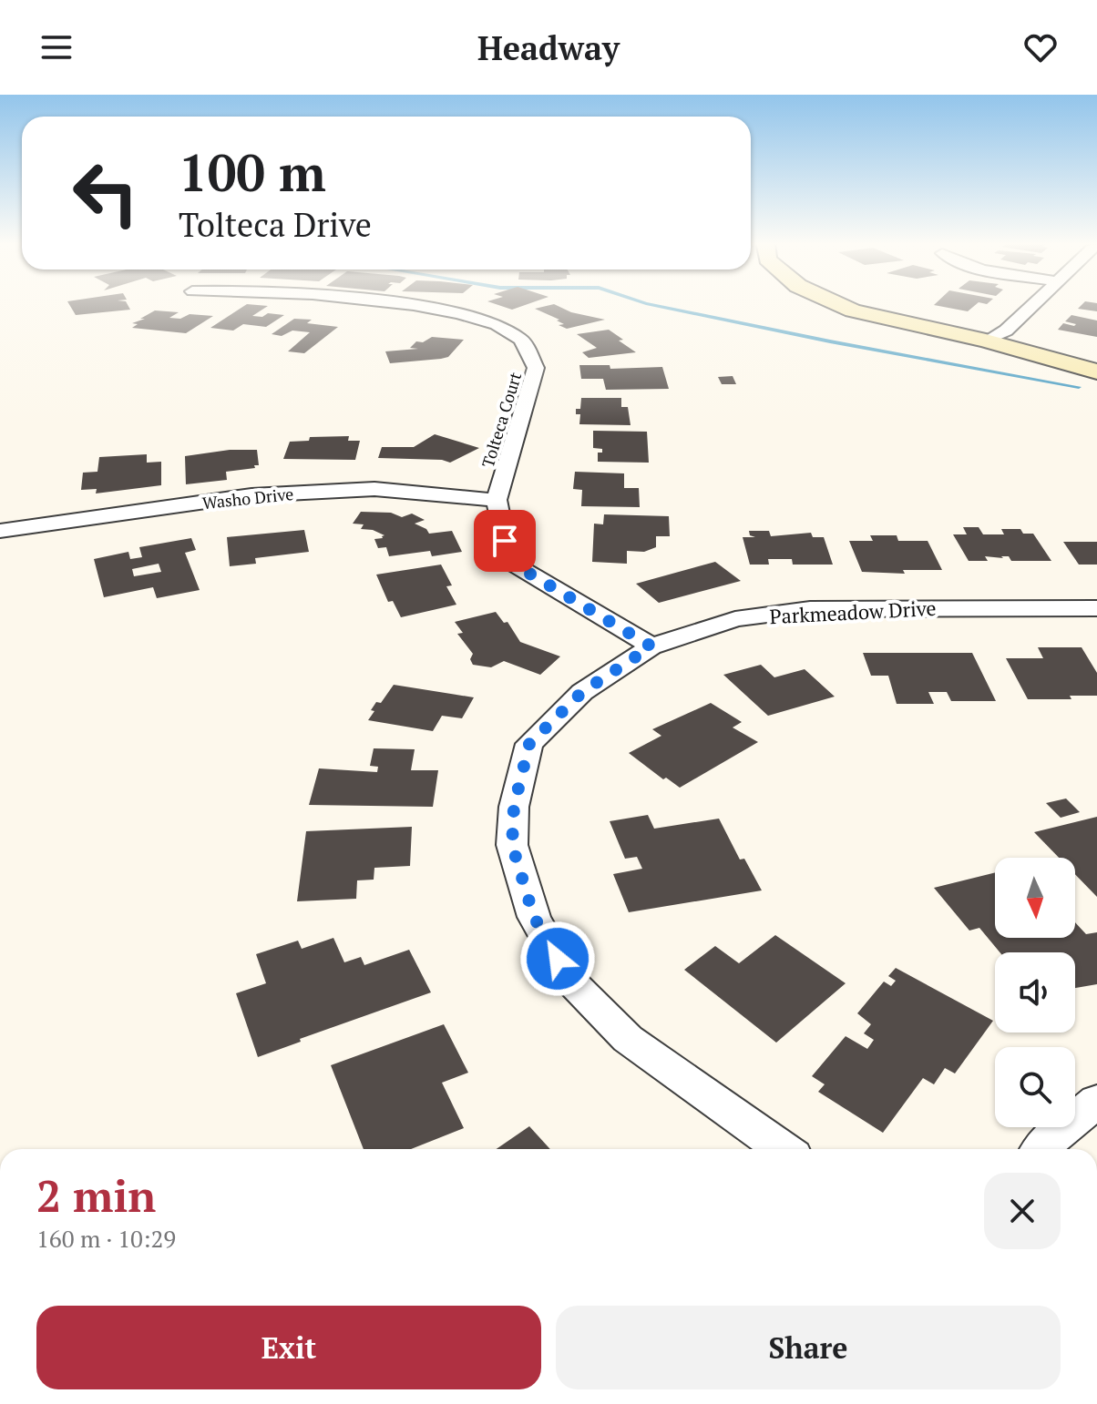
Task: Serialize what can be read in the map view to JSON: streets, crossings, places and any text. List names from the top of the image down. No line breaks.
{"streets":{"street":["Tolteca Court","Washo Drive","Parkmeadow Drive"]},"crossings":[["Tolteca Court","Washo Drive"]],"north":"bottom","page":{"header":"Headway","turn":["100 m","Tolteca Drive"],"heading":["2 min","160 m · 10:29"],"buttons":["Exit","Share"]}}
